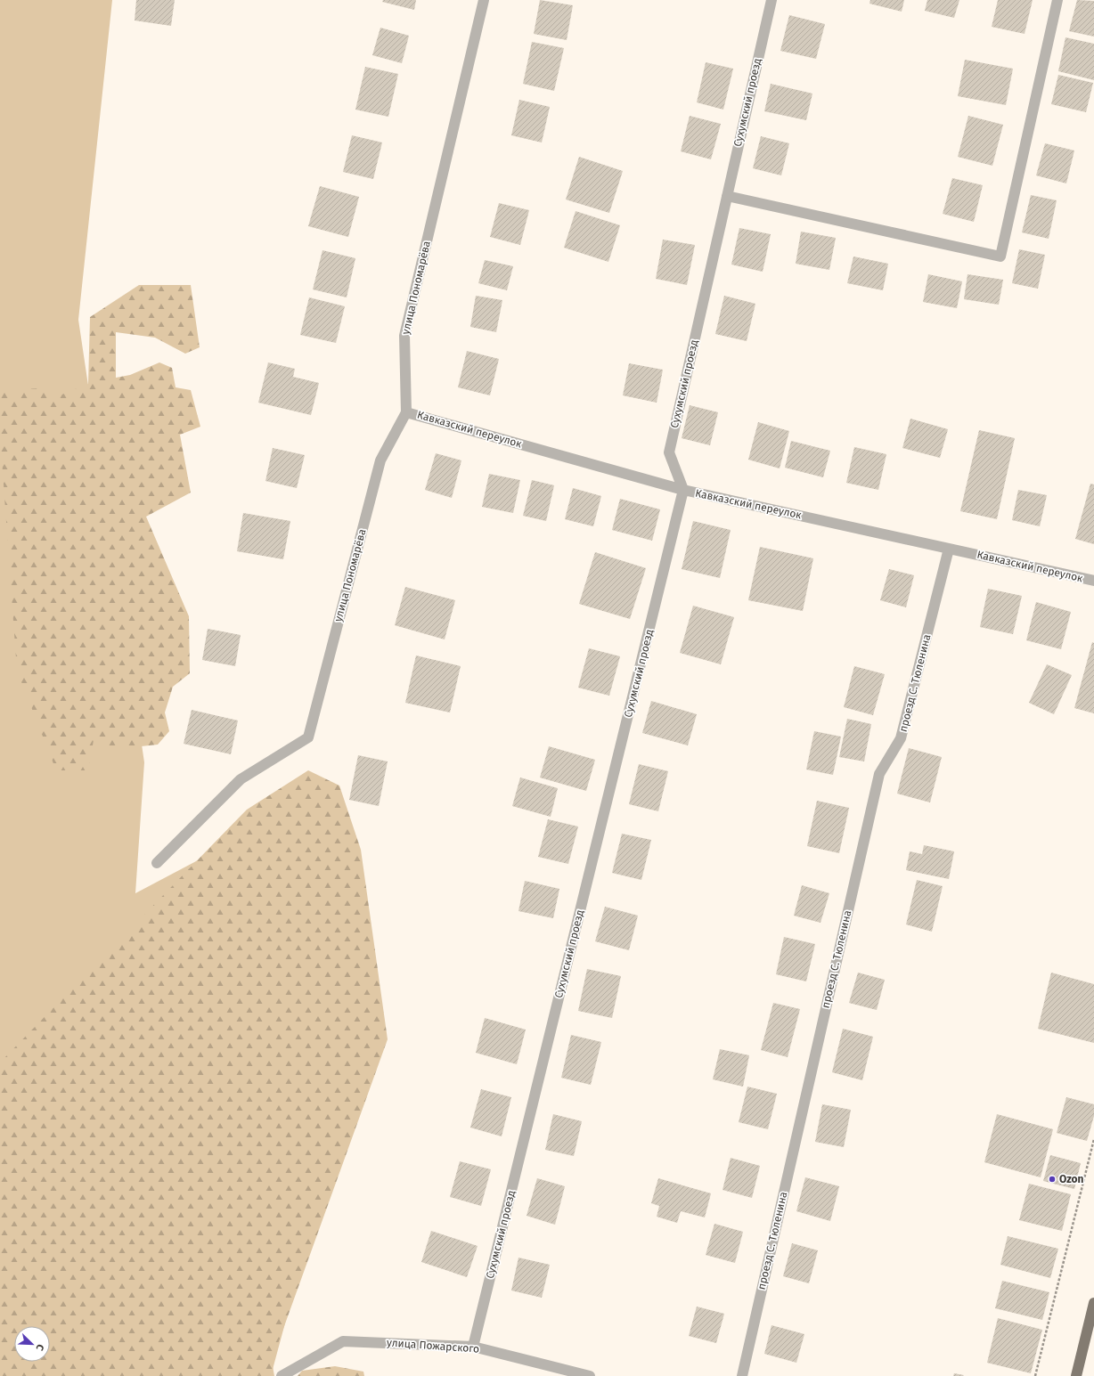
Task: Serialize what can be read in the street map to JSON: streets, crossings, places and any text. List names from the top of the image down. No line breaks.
{"streets":{"street":["Сухумский проезд","улица Пономарёва","Кавказский переулок","проезд С. Тюленина","улица Пожарского"]},"crossings":[["Сухумский проезд","Кавказский переулок"],["Сухумский проезд","улица Пожарского"],["улица Пономарёва","Кавказский переулок"],["Кавказский переулок","проезд С. Тюленина"]],"places":["Ozon"],"north":"bottom right"}
